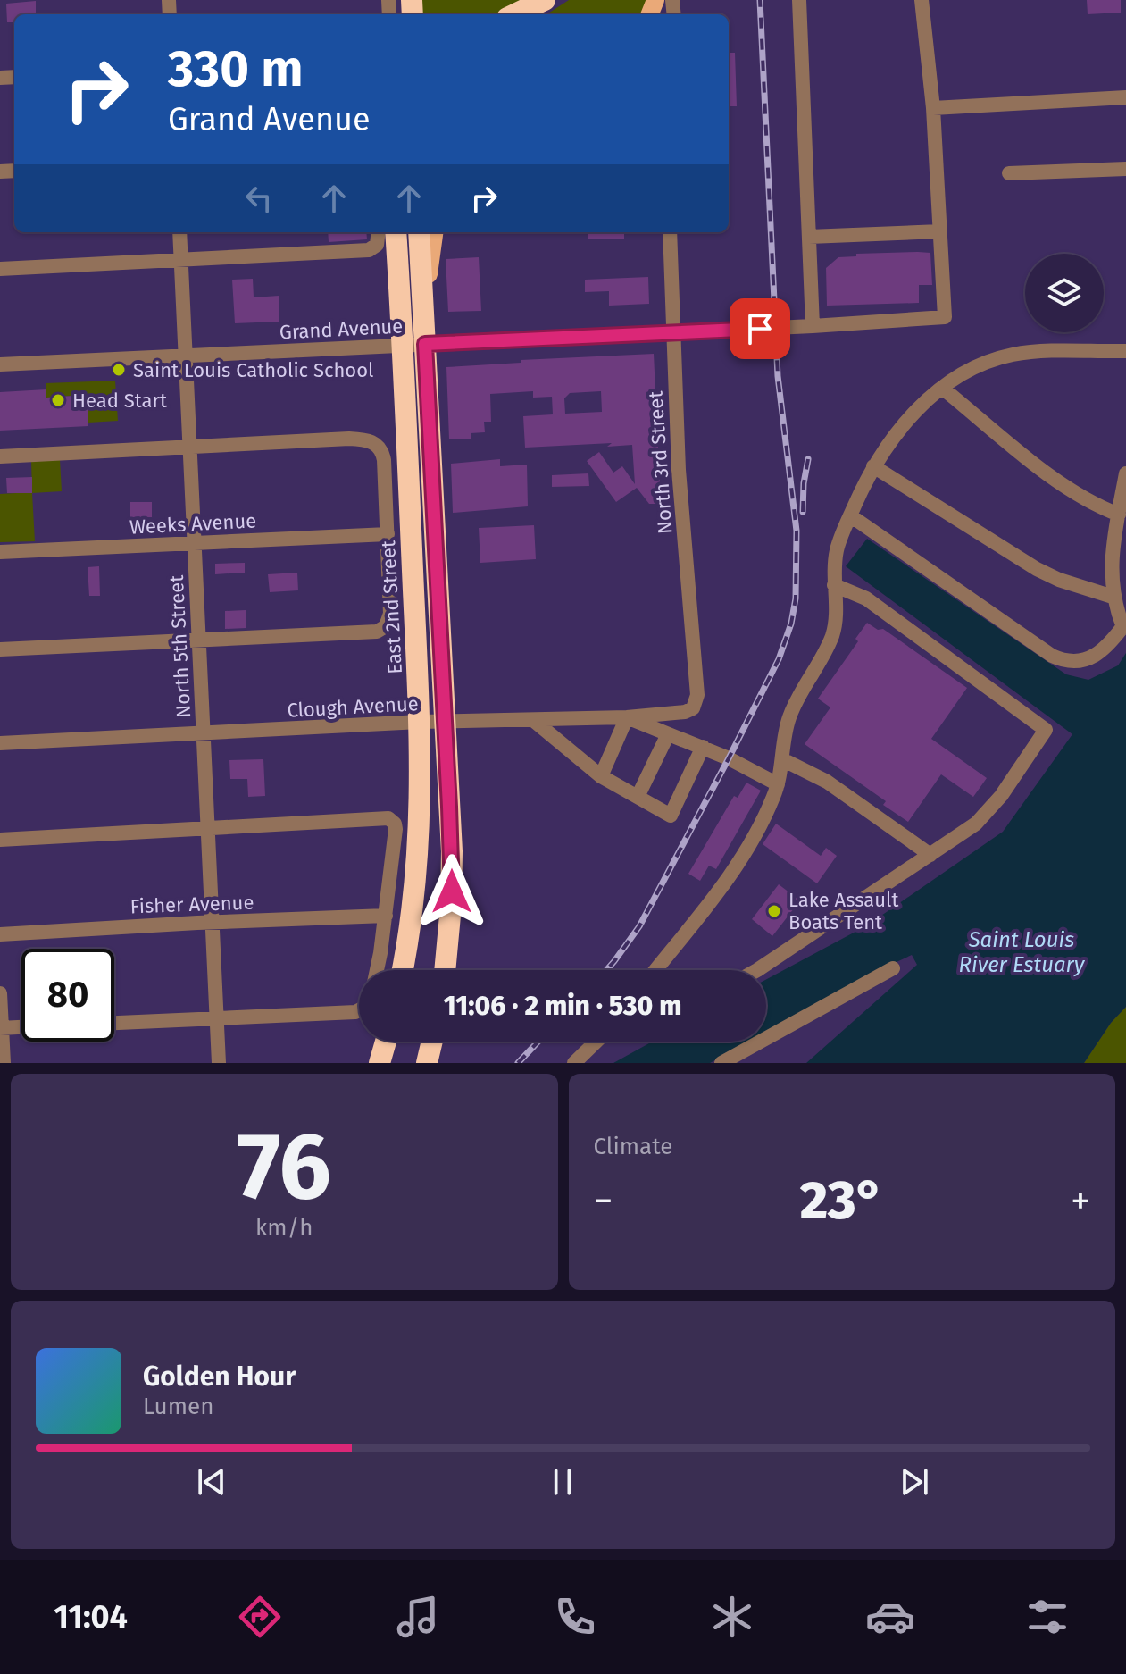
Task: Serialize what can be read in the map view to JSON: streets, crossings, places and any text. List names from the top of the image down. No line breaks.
{"streets":{"highway":["East 2nd Street"],"street":["Grand Avenue","North 3rd Street","Weeks Avenue","North 5th Street","Clough Avenue","Fisher Avenue"]},"crossings":[["Grand Avenue","North 3rd Street"],["Grand Avenue","East 2nd Street"],["Grand Avenue","North 5th Street"],["North 3rd Street","Clough Avenue"],["Weeks Avenue","North 5th Street"],["East 2nd Street","Clough Avenue"],["North 5th Street","Clough Avenue"],["North 5th Street","Fisher Avenue"]],"water":["Saint Louis River Estuary"],"places":["Saint Louis Catholic School","Head Start","Lake Assault Boats Tent"],"page":{"turn":["330 m","Grand Avenue"],"limit":"80","trip":"11:06 · 2 min · 530 m","tile":[["76","km/h"],"Climate"],"heat":["−","23°","+"],"song":["Golden Hour","Lumen"],"tabs":"11:04"}}
